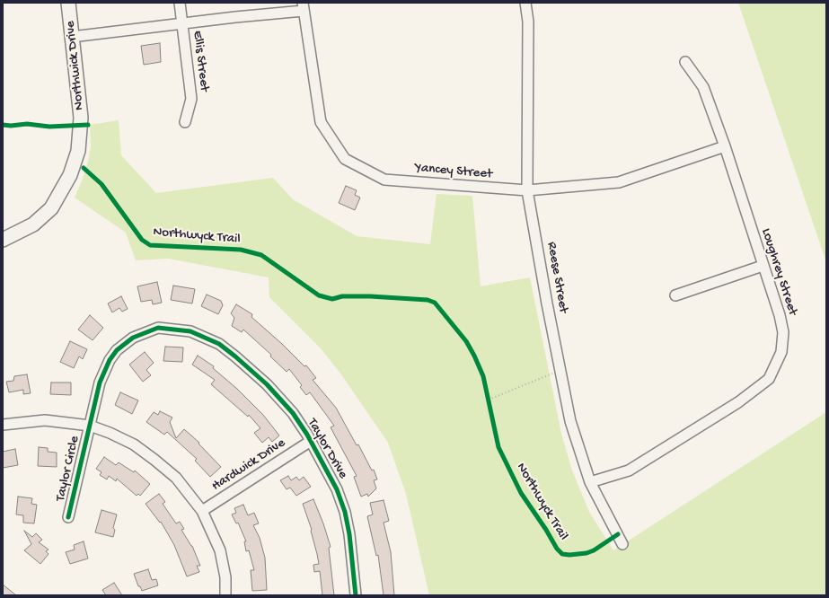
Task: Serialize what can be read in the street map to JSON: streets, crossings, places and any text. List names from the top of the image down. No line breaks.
{"streets":{"street":["Ellis Street","Northwick Drive","Yancey Street","Loughrey Street","Reese Street","Taylor Drive","Hardwick Drive","Taylor Circle"],"cycle path":["Northwyck Trail"]},"crossings":[["Yancey Street","Loughrey Street"],["Yancey Street","Reese Street"],["Loughrey Street","Reese Street"],["Taylor Drive","Hardwick Drive"],["Taylor Drive","Taylor Circle"]]}
